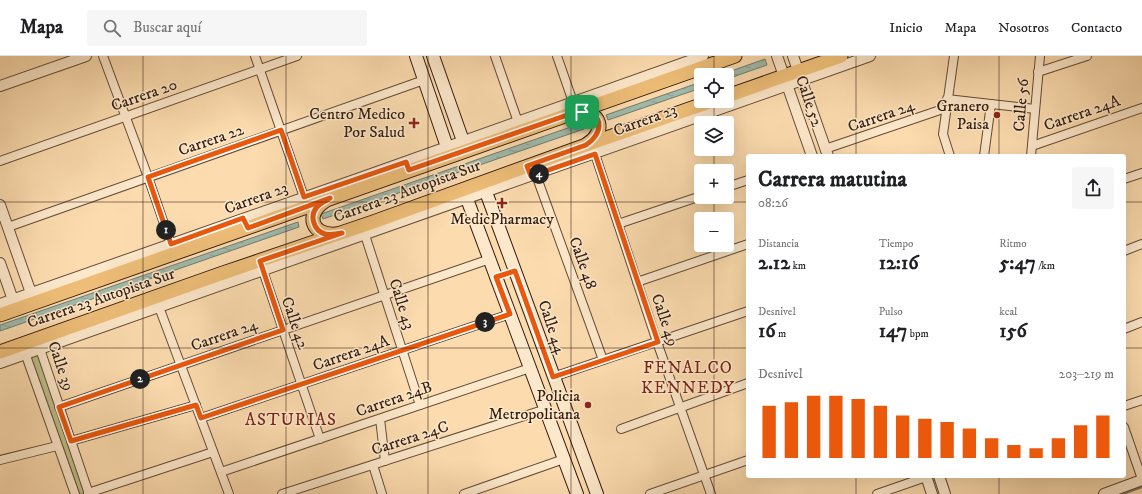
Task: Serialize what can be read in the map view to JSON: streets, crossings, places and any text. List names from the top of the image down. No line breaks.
{"streets":{"main road":["Carrera 23 Autopista Sur","Calle 44"],"street":["Carrera 20","Calle 52","Calle 56","Carrera 24A","Carrera 24","Carrera 23","Carrera 22","Calle 48","Calle 43","Calle 49","Calle 42","Calle 39","Carrera 24B","Carrera 24C"]},"crossings":[["Calle 52","Carrera 24"],["Calle 52","Carrera 23"],["Calle 56","Carrera 24A"],["Carrera 24A","Calle 43"],["Carrera 24A","Calle 42"],["Carrera 24","Calle 43"],["Carrera 24","Calle 42"],["Carrera 24","Calle 39"],["Carrera 23","Carrera 23 Autopista Sur"],["Carrera 23","Calle 49"],["Carrera 23 Autopista Sur","Calle 48"],["Carrera 23 Autopista Sur","Calle 49"],["Carrera 23 Autopista Sur","Calle 42"],["Carrera 23 Autopista Sur","Calle 39"],["Calle 43","Carrera 24B"],["Calle 42","Carrera 24B"]],"districts":["FENALCO KENNEDY","ASTURIAS"],"places":{"other":["Granero Paisa","Policia Metropolitana"],"health":["Centro Medico Por Salud","MedicPharmacy"]},"page":{"header":"Mapa","search":"Buscar aquí","nav":["Inicio","Mapa","Nosotros","Contacto"],"map_buttons":["+","−"],"heading":["Carrera matutina","08:26"],"pins":["4","1","3","2"],"stats":[["Distancia","2.12 km"],["Tiempo","12:16"],["Ritmo","5:47 /km"],["Desnivel","16 m"],["Pulso","147 bpm"],["kcal","156"]],"chart":["Desnivel","203–219 m"]}}
